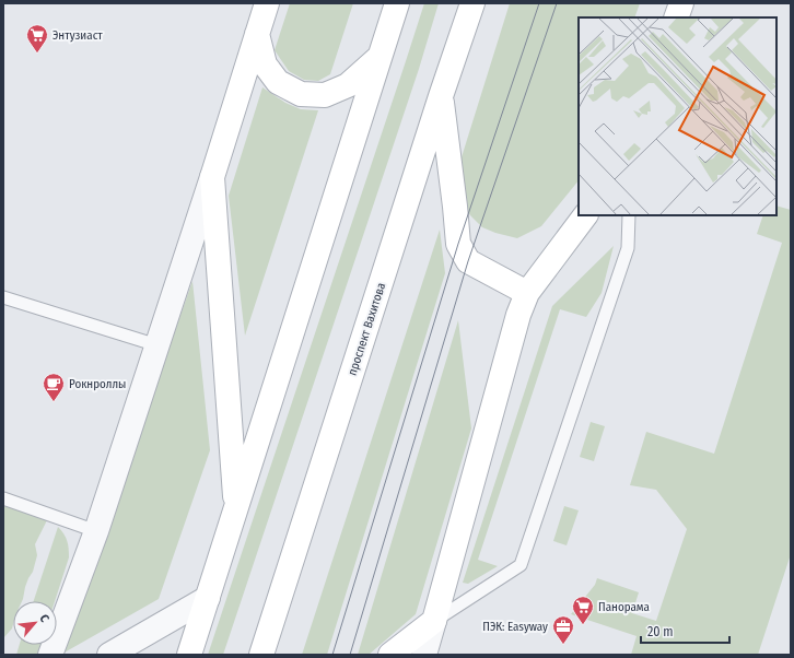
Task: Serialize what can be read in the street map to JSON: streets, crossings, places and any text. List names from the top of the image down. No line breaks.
{"streets":{"main road":["проспект Вахитова"]},"places":{"supermarket":["Энтузиаст","Панорама"],"cafe":["Рокнроллы"],"office":["ПЭК: Easyway"]},"scale_bar":"20 m","north":"top right"}
